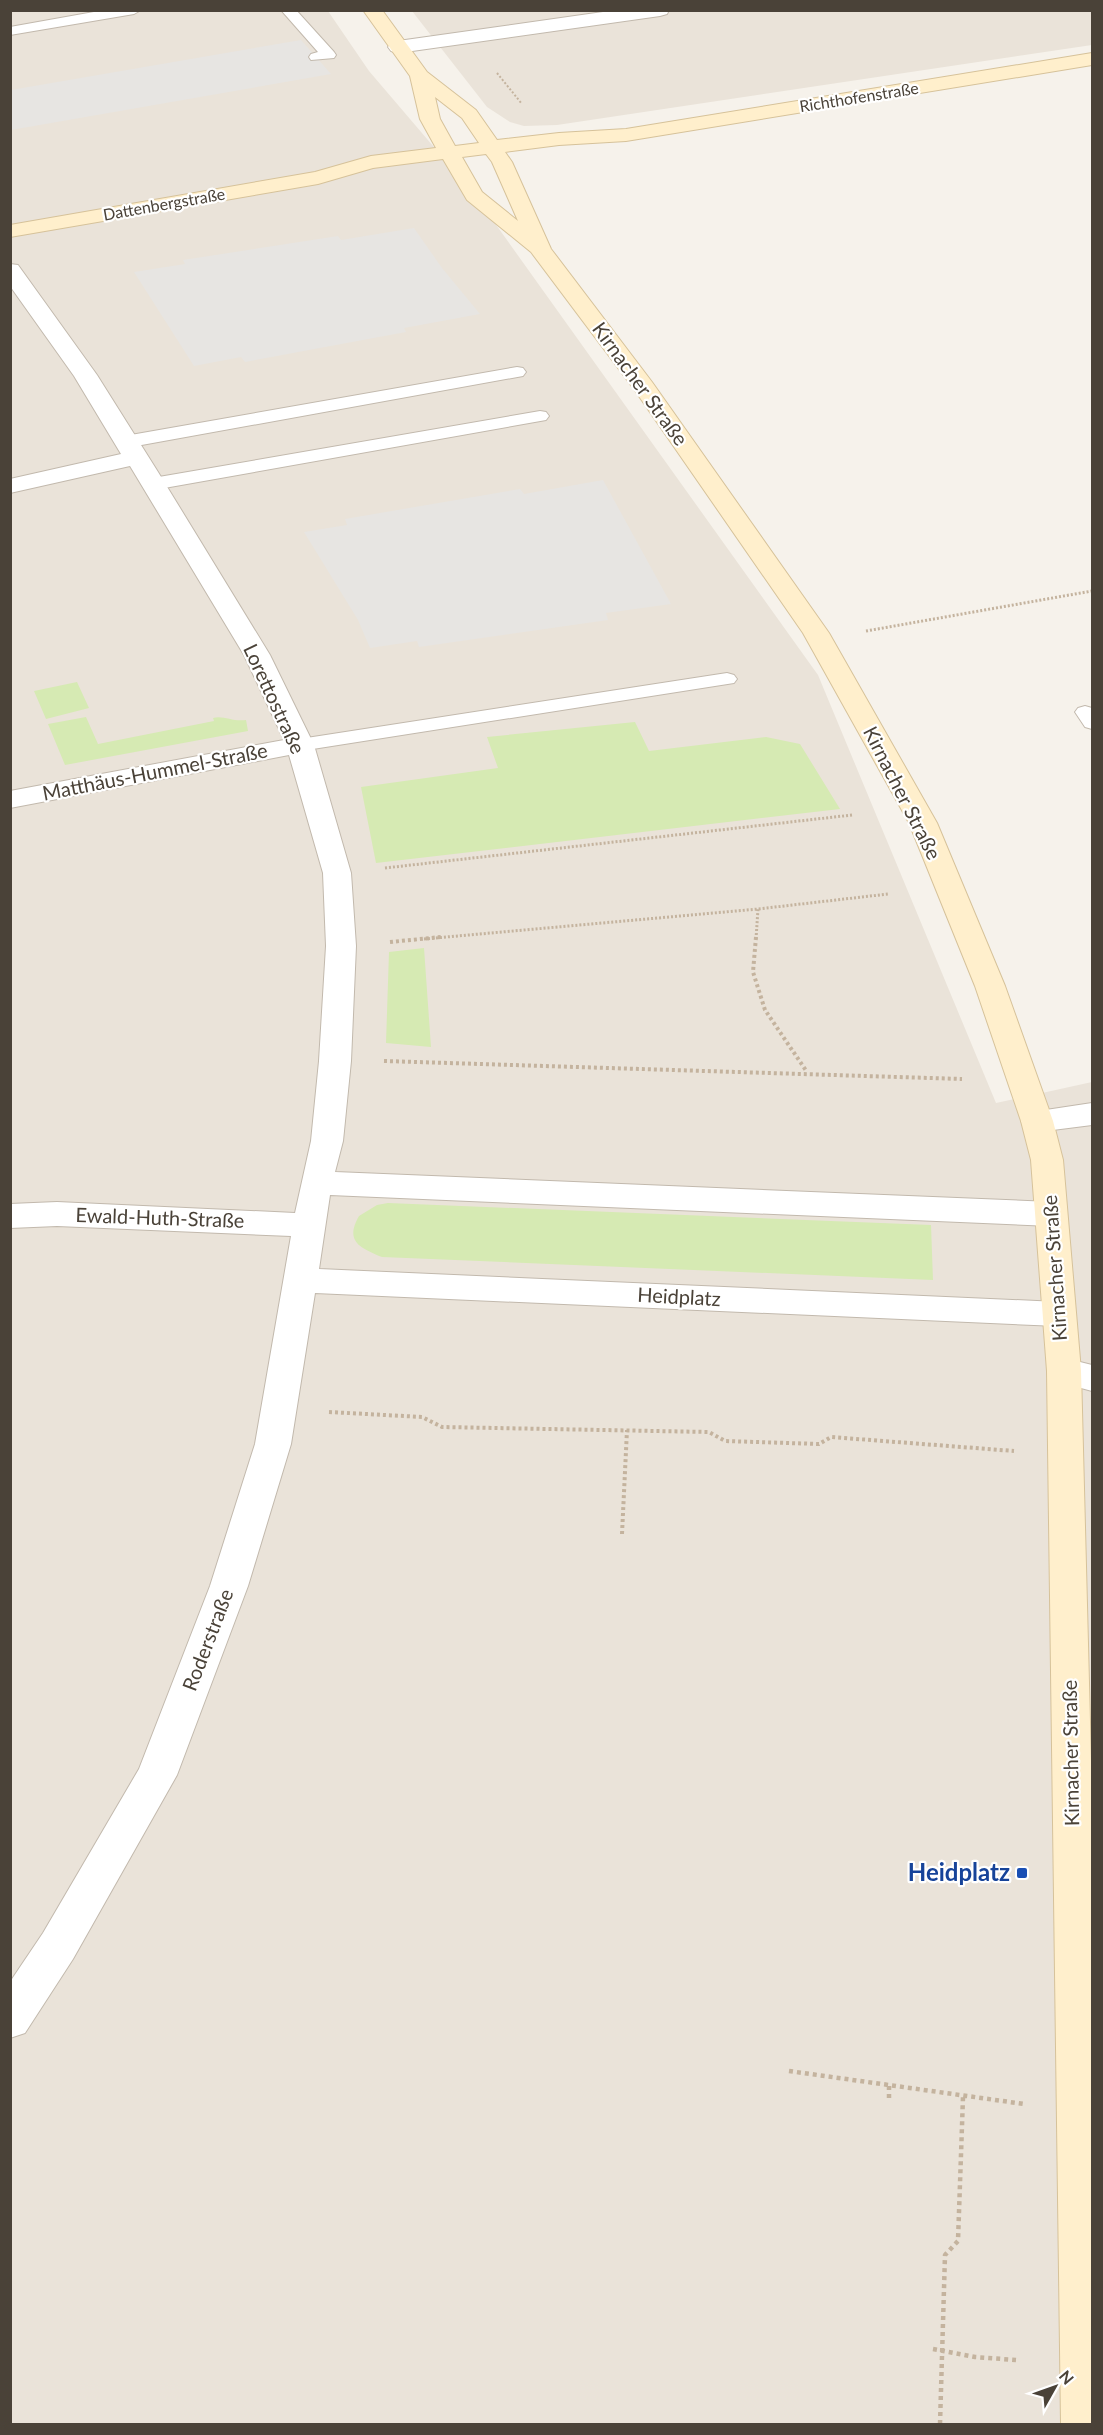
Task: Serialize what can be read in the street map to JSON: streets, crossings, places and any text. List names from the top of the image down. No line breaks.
{"streets":{"main road":["Richthofenstraße","Dattenbergstraße","Kirnacher Straße"],"street":["Lorettostraße","Matthäus-Hummel-Straße","Ewald-Huth-Straße","Heidplatz","Roderstraße"]},"crossings":[["Richthofenstraße","Dattenbergstraße"],["Richthofenstraße","Kirnacher Straße"],["Dattenbergstraße","Kirnacher Straße"],["Kirnacher Straße","Heidplatz"],["Lorettostraße","Matthäus-Hummel-Straße"],["Lorettostraße","Ewald-Huth-Straße"],["Lorettostraße","Roderstraße"],["Ewald-Huth-Straße","Roderstraße"],["Heidplatz","Roderstraße"]],"places":{"transit":["Heidplatz"]},"north":"top right"}
